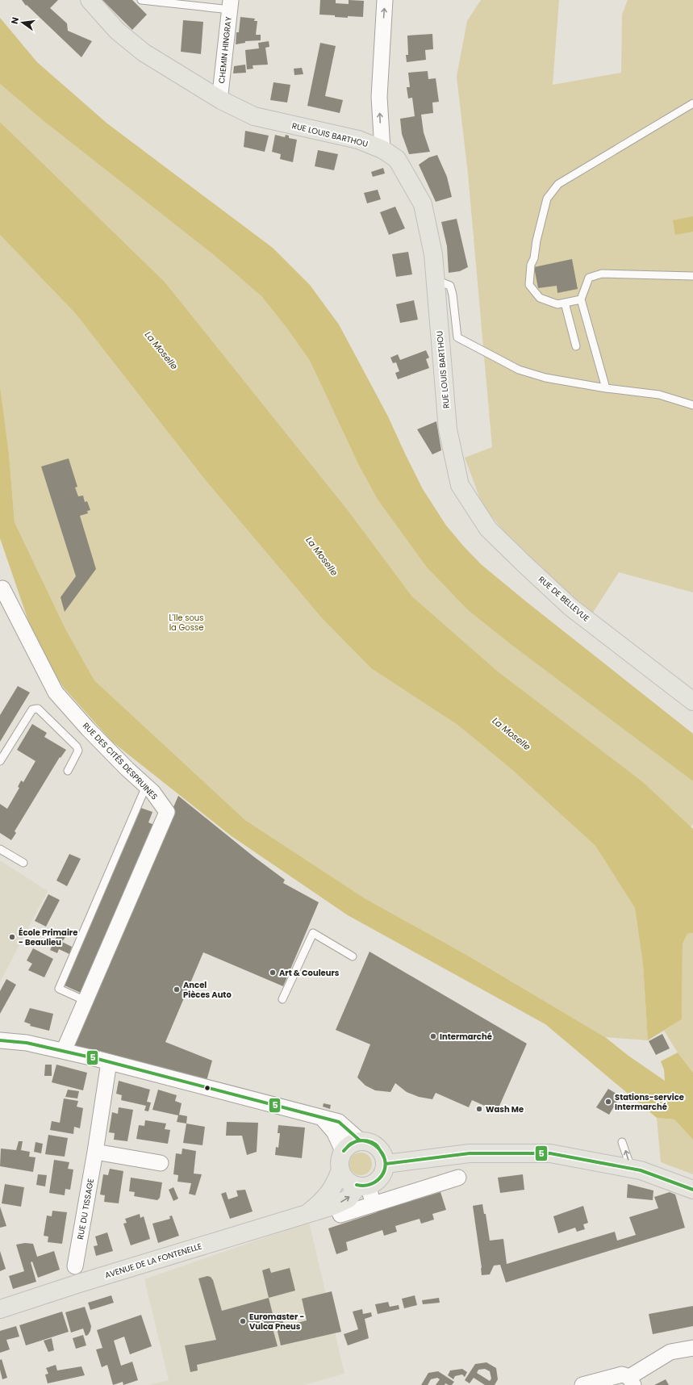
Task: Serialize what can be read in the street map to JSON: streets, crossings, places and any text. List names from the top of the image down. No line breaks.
{"streets":{"main road":["RUE LOUIS BARTHOU","RUE DE BELLEVUE","AVENUE DE LA FONTENELLE"],"street":["CHEMIN HINGRAY","RUE DES CITÉS DESPRUINES","RUE DU TISSAGE"]},"crossings":[["CHEMIN HINGRAY","RUE LOUIS BARTHOU"],["RUE LOUIS BARTHOU","RUE DE BELLEVUE"]],"water":["La Moselle"],"parks":["L'Ile sous la Gosse"],"places":["École Primaire - Beaulieu","Art & Couleurs","Ancel Pièces Auto","Intermarché","Stations-service Intermarché","Wash Me","Euromaster - Vulca Pneus"],"lines":["transit line 5"],"north":"left"}
